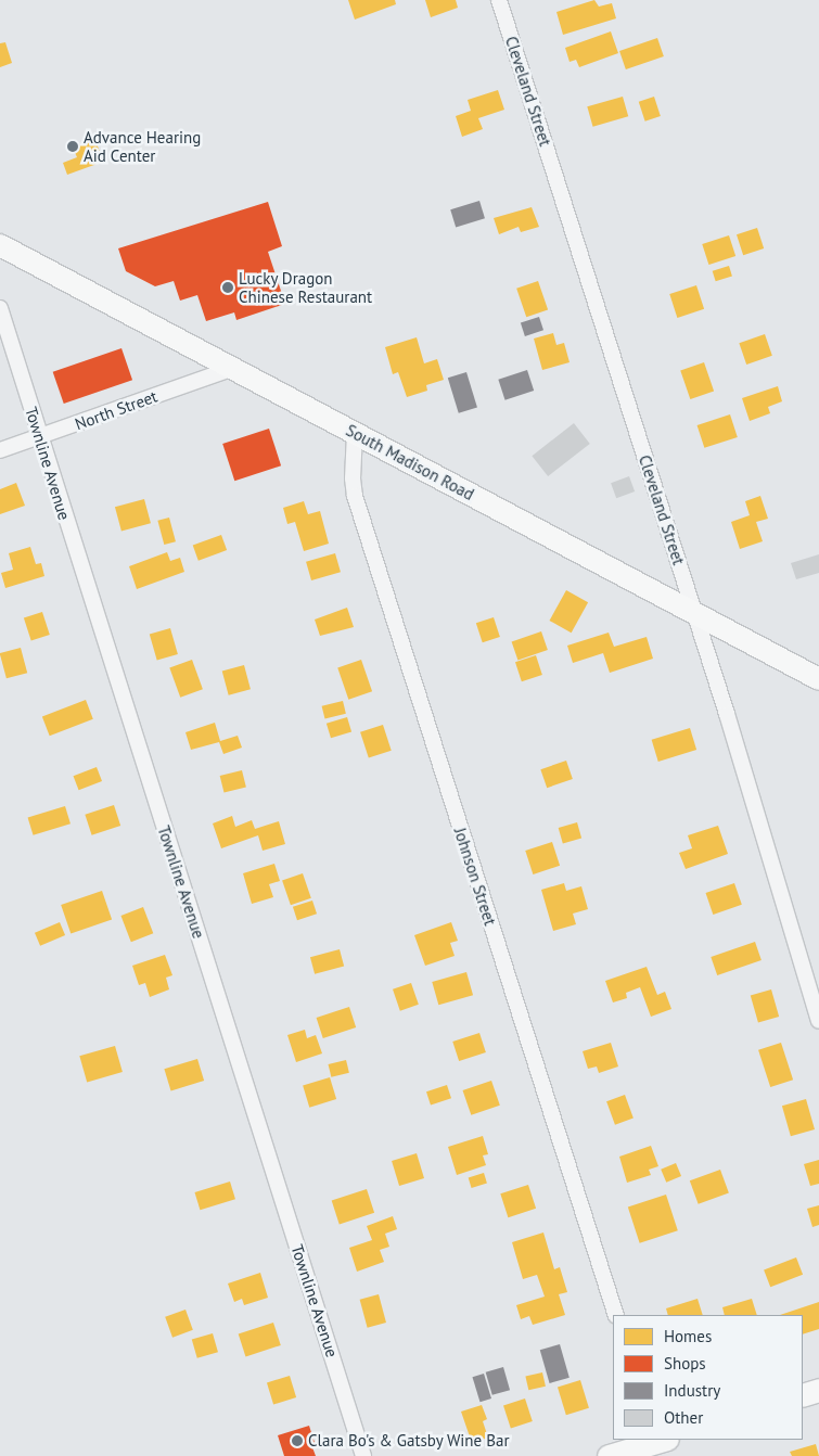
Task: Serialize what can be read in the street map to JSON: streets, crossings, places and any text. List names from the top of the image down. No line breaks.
{"streets":{"main road":["South Madison Road"],"street":["Cleveland Street","North Street","Townline Avenue","Johnson Street"]},"crossings":[["Cleveland Street","South Madison Road"],["North Street","South Madison Road"],["North Street","Townline Avenue"],["South Madison Road","Johnson Street"]],"places":["Advance Hearing Aid Center","Lucky Dragon Chinese Restaurant","Clara Bo's & Gatsby Wine Bar"],"legend":["Homes","Shops","Industry","Other"]}
